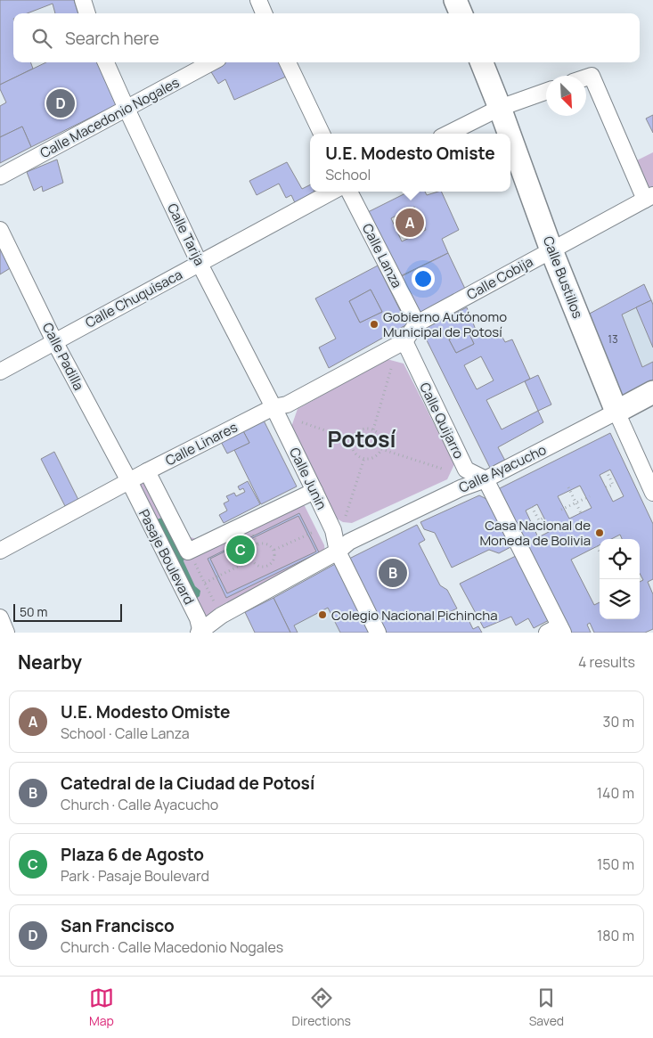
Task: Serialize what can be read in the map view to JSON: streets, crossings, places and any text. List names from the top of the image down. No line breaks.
{"streets":{"main road":["Calle Bustillos","Calle Ayacucho"],"street":["Calle Macedonio Nogales","Calle Tarija","Calle Lanza","Calle Cobija","Calle Chuquisaca","Calle Padilla","Calle Quijarro","Calle Linares","Calle Junin","Pasaje Boulevard"]},"crossings":[["Calle Macedonio Nogales","Calle Tarija"],["Calle Tarija","Calle Chuquisaca"],["Calle Tarija","Calle Linares"],["Calle Tarija","Calle Junin"],["Calle Lanza","Calle Cobija"],["Calle Bustillos","Calle Cobija"],["Calle Bustillos","Calle Ayacucho"],["Calle Chuquisaca","Calle Padilla"],["Calle Padilla","Calle Linares"],["Calle Padilla","Pasaje Boulevard"],["Calle Quijarro","Calle Linares"],["Calle Quijarro","Calle Ayacucho"],["Calle Linares","Calle Junin"],["Calle Linares","Pasaje Boulevard"],["Calle Ayacucho","Calle Junin"],["Calle Ayacucho","Pasaje Boulevard"],["Calle Junin","Pasaje Boulevard"]],"districts":["Potosí"],"places":["Gobierno Autónomo Municipal de Potosí","Casa Nacional de Moneda de Bolivia","Colegio Nacional Pichincha"],"house_numbers":["13"],"scale_bar":"50 m","north":"bottom right","page":{"search":"Search here","pins":["D","A","C","B"],"popup":["U.E. Modesto Omiste","School"],"scale":"50 m","heading":["Nearby","4 results"],"list":[{"mark":"A","name":"U.E. Modesto Omiste","note":"School · Calle Lanza","value":"30 m"},{"mark":"B","name":"Catedral de la Ciudad de Potosí","note":"Church · Calle Ayacucho","value":"140 m"},{"mark":"C","name":"Plaza 6 de Agosto","note":"Park · Pasaje Boulevard","value":"150 m"},{"mark":"D","name":"San Francisco","note":"Church · Calle Macedonio Nogales","value":"180 m"}],"nav":["Map","Directions","Saved"]}}
